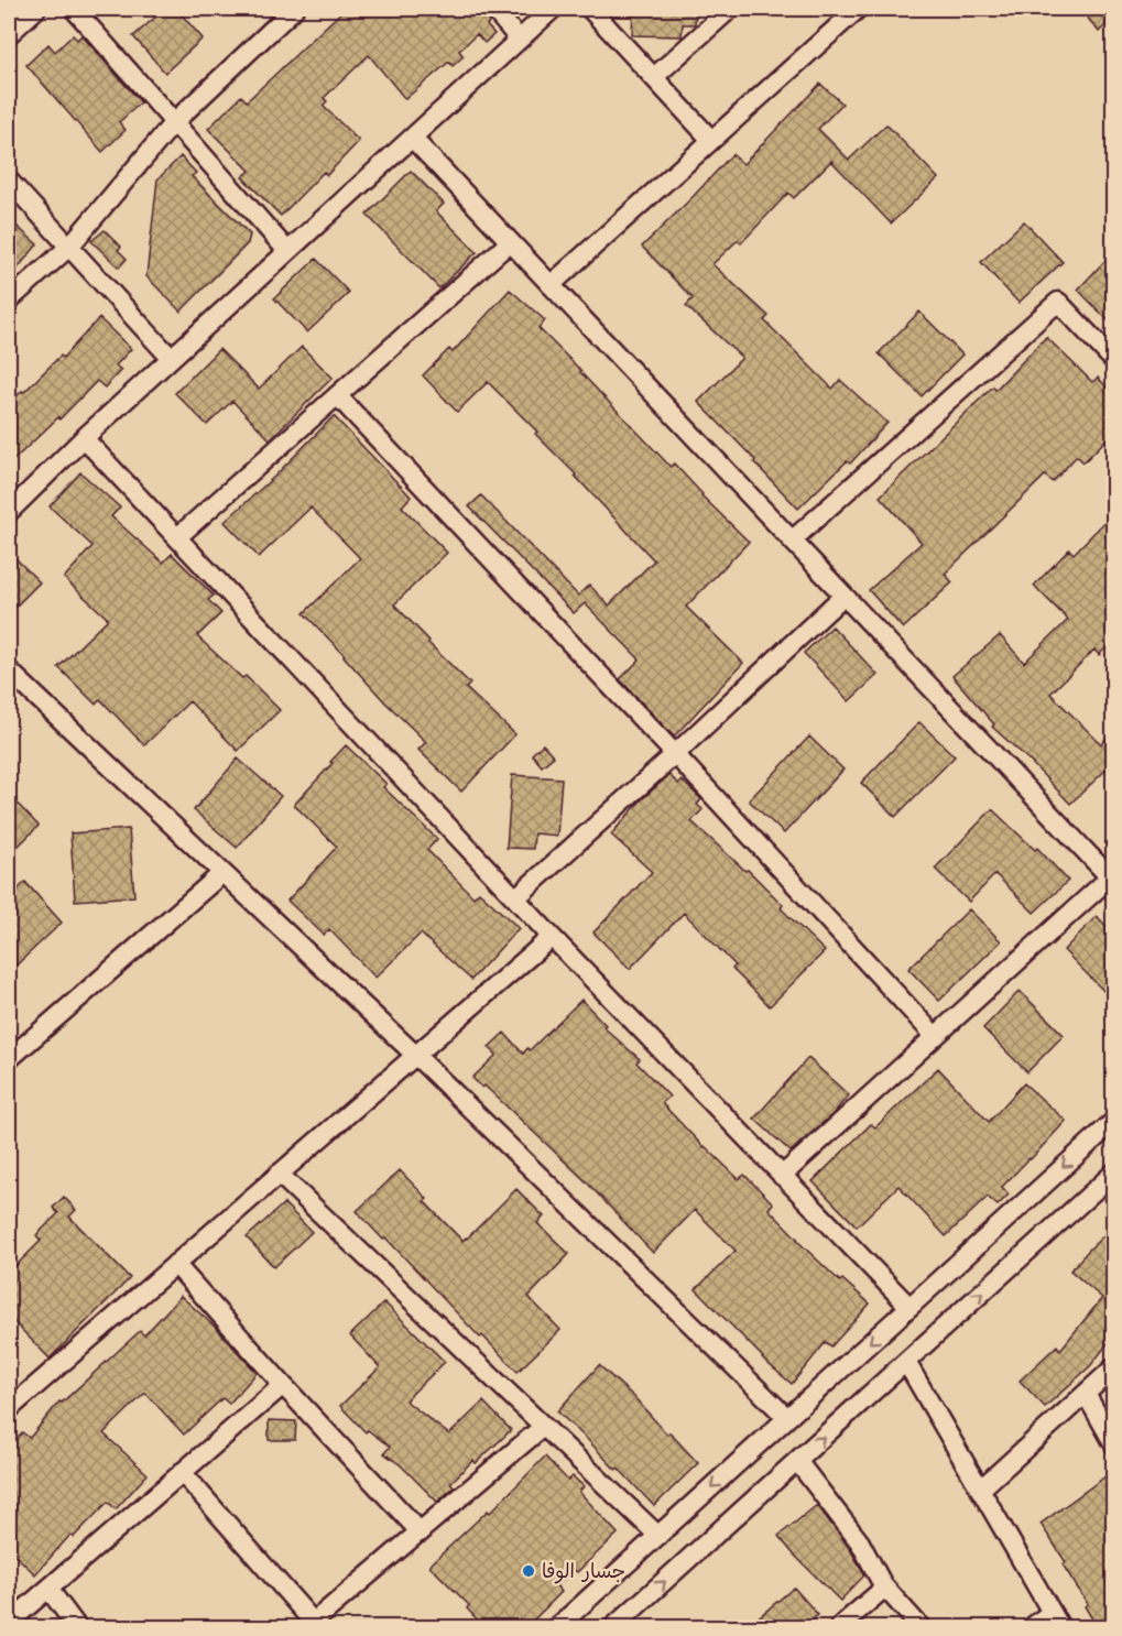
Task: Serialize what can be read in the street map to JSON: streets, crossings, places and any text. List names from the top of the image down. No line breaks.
{"places":["جسار الوفا"]}
